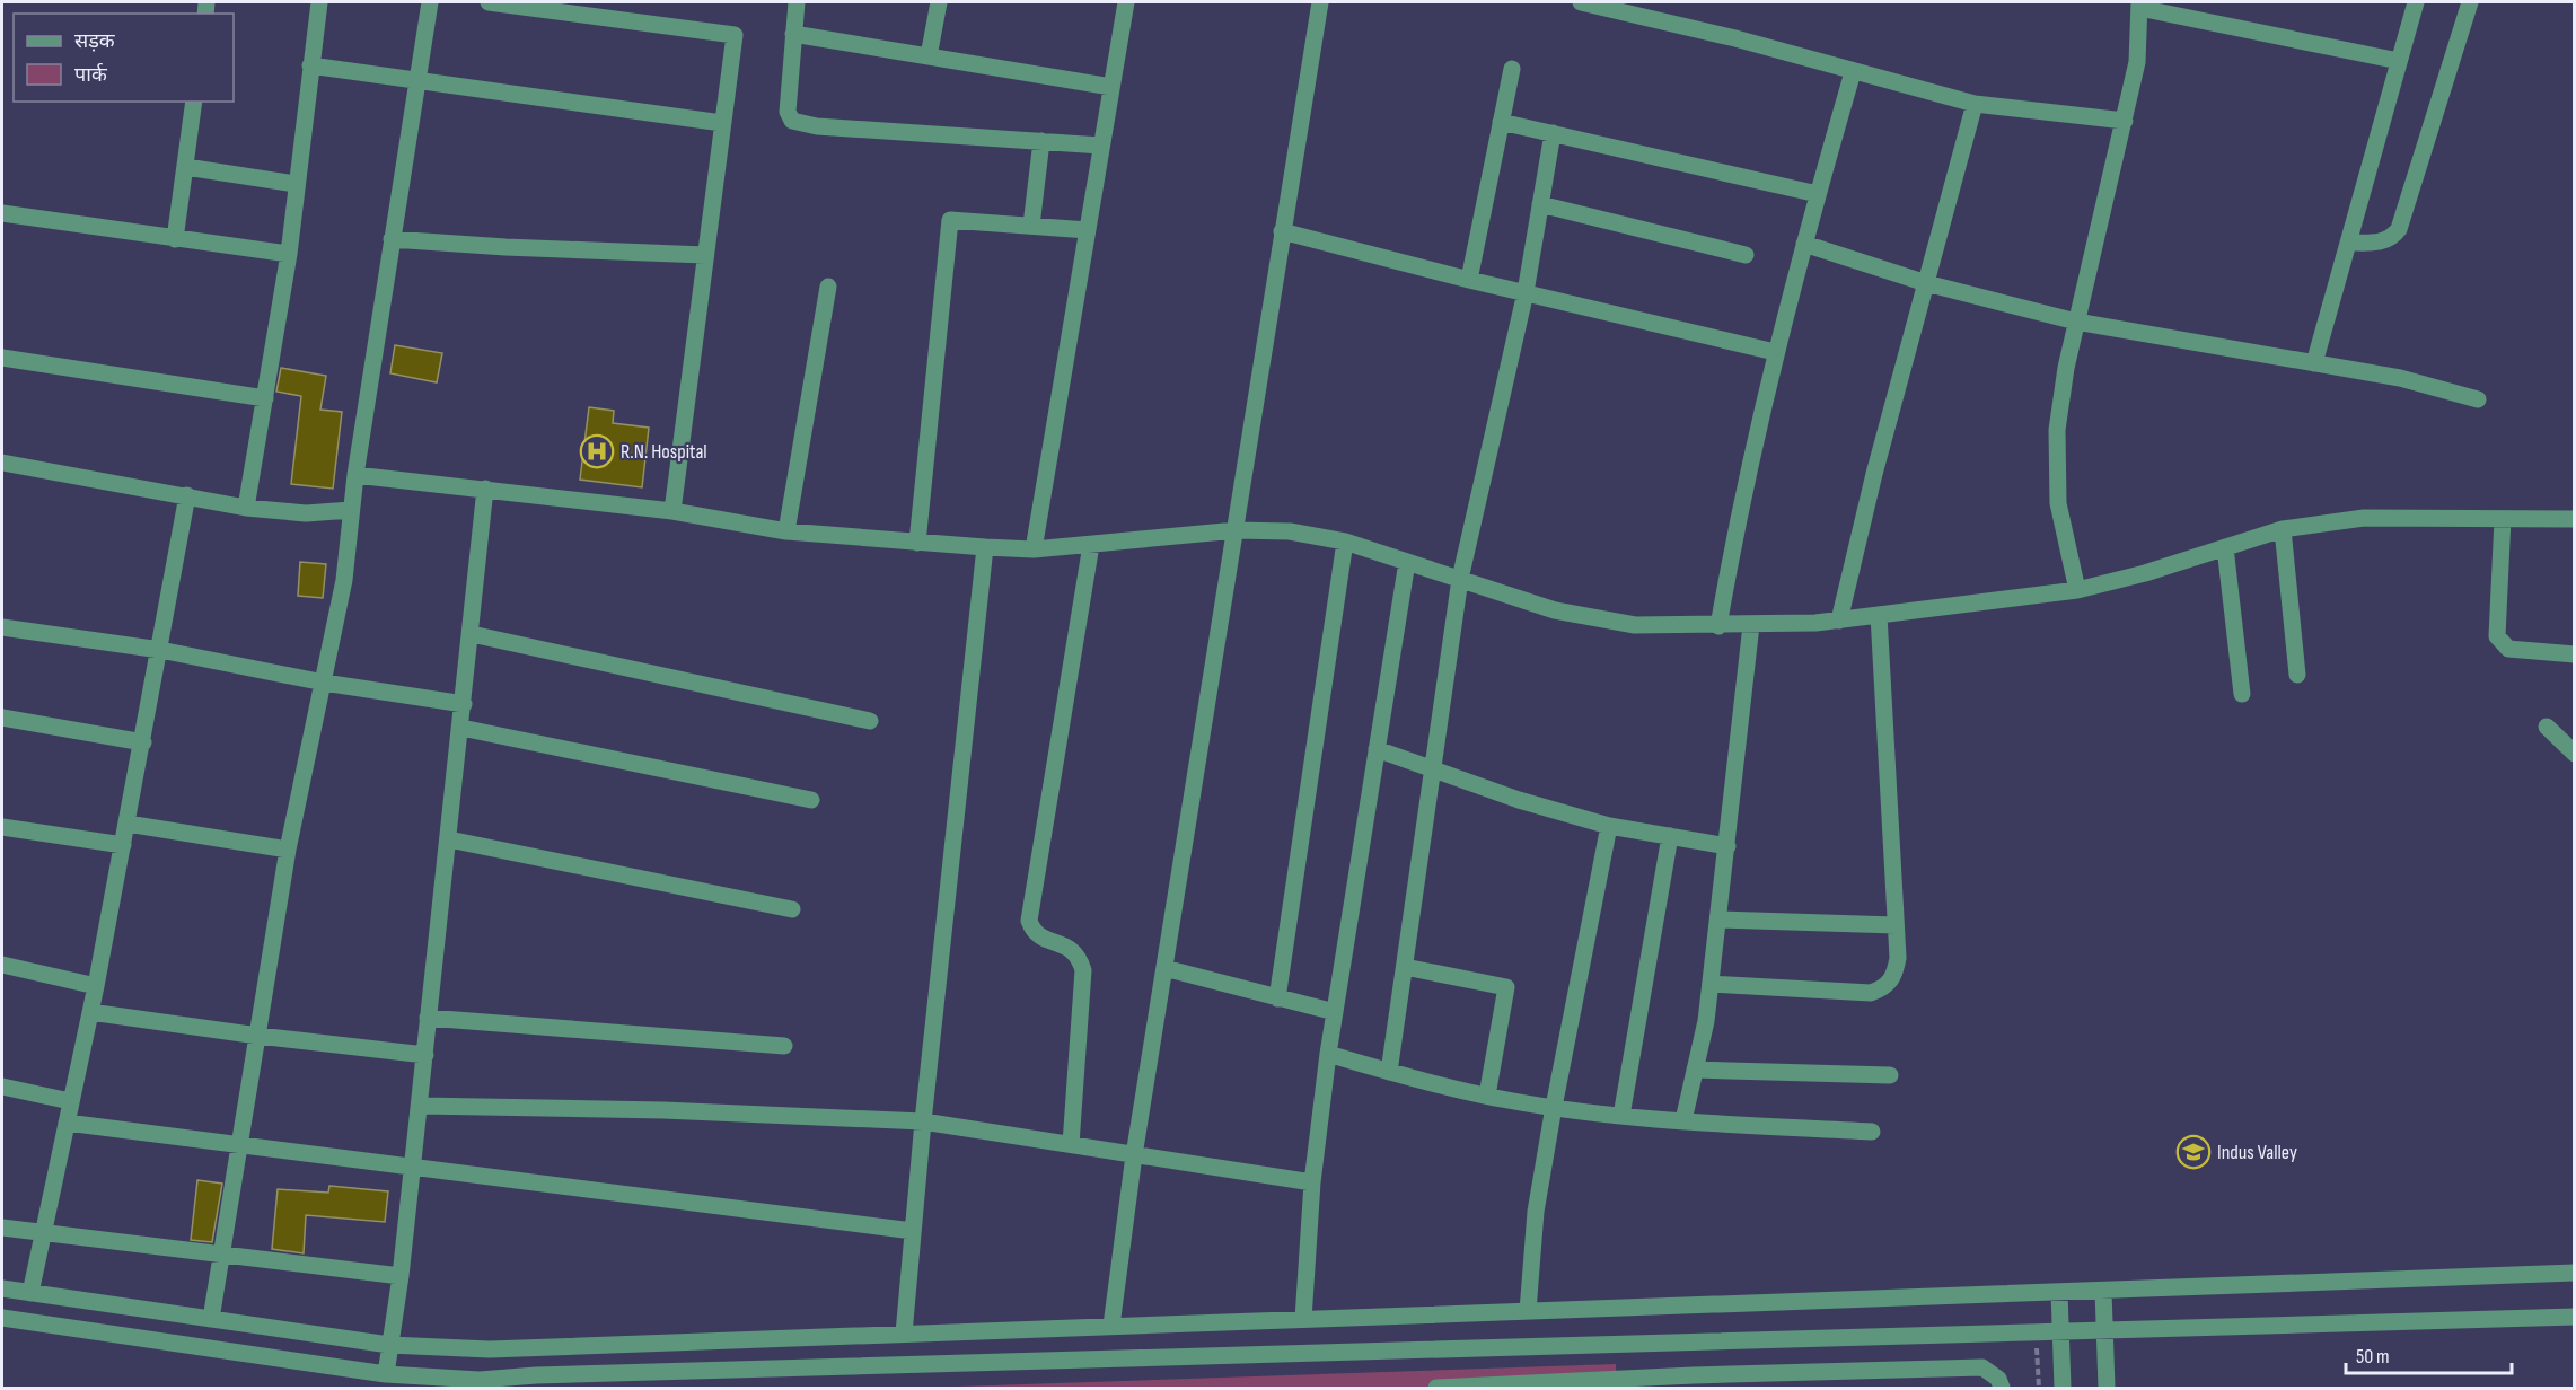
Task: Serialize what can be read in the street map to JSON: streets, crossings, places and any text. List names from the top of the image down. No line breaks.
{"places":{"hospital":["R.N. Hospital"],"school or university":["Indus Valley"]},"legend":["सड़क","पार्क"],"scale_bar":"50 m"}
